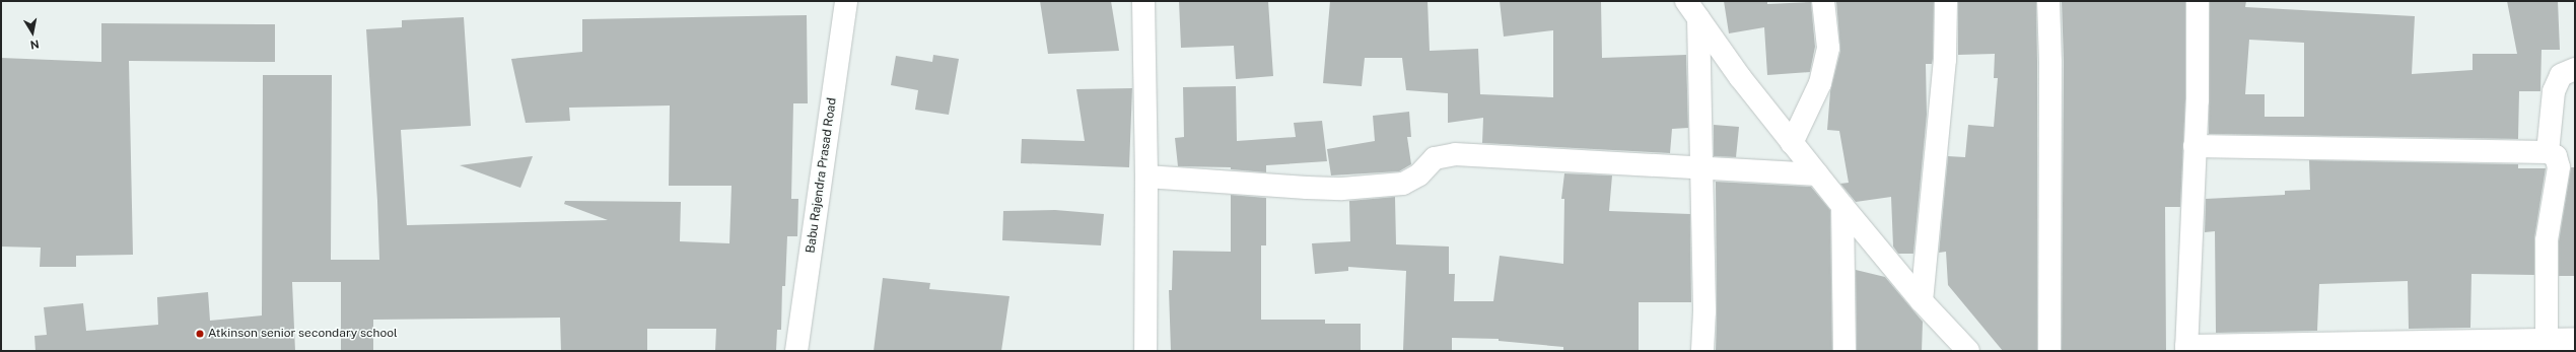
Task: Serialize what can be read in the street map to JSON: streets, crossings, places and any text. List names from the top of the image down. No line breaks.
{"streets":{"street":["Babu Rajendra Prasad Road"]},"places":["Atkinson senior secondary school"],"north":"bottom"}
